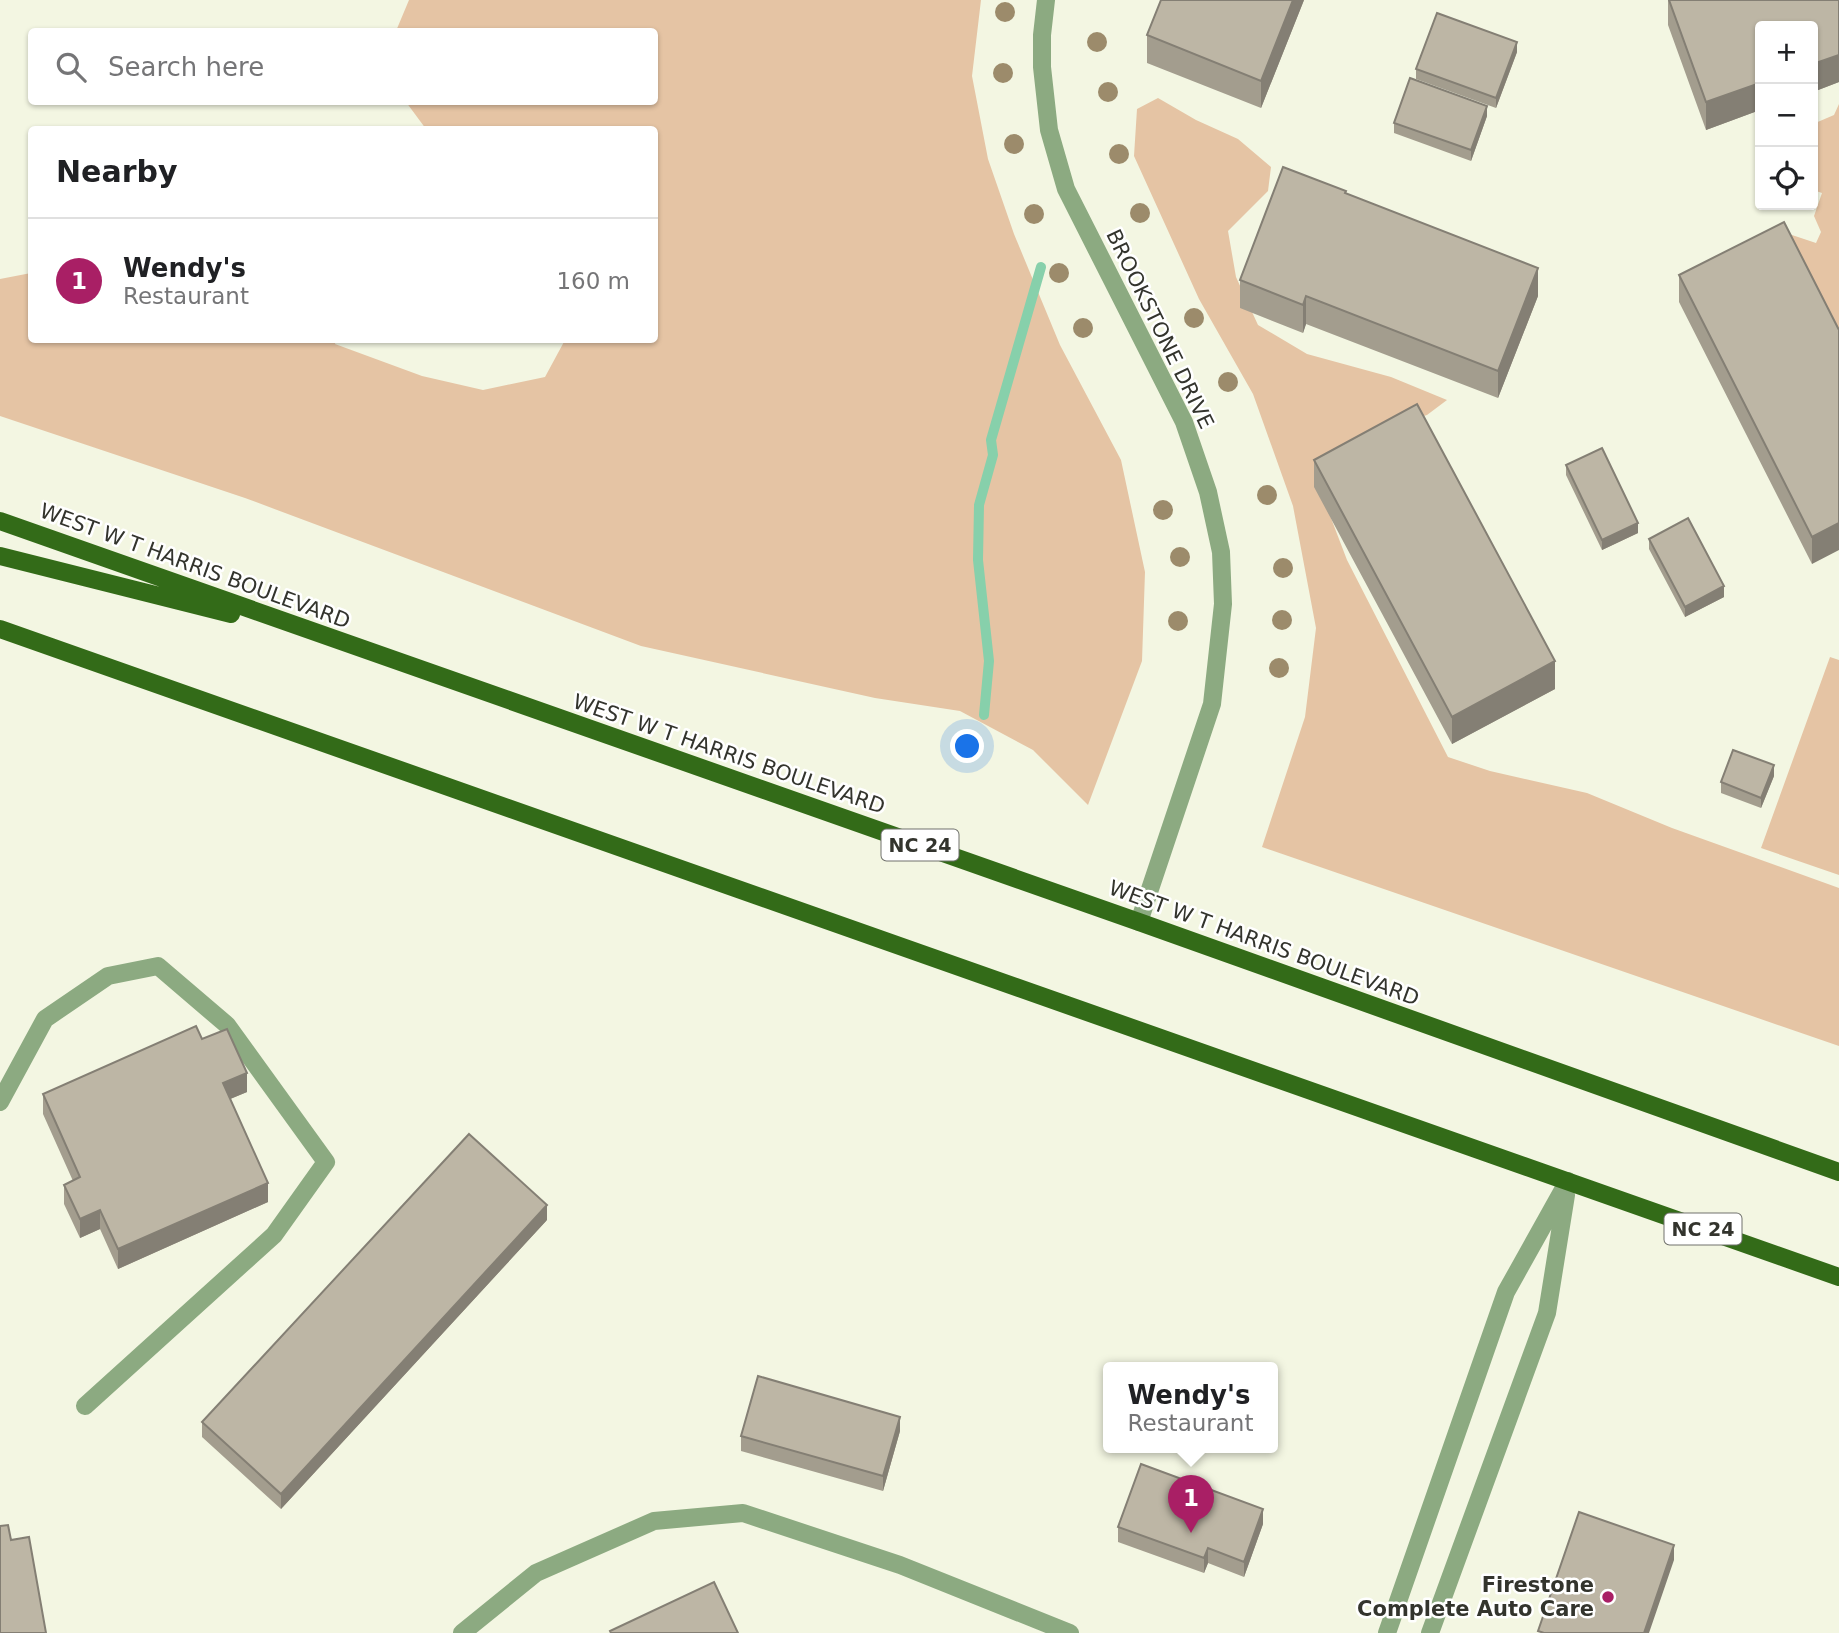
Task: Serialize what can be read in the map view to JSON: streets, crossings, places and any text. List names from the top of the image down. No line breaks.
{"streets":{"main road":["WEST W T HARRIS BOULEVARD","NC 24"],"street":["BROOKSTONE DRIVE"]},"crossings":[["BROOKSTONE DRIVE","WEST W T HARRIS BOULEVARD"]],"places":["Firestone Complete Auto Care"],"page":{"map_buttons":["+","−"],"search":"Search here","heading":"Nearby","list":[{"mark":"1","name":"Wendy's","note":"Restaurant","value":"160 m"}],"popup":["Wendy's","Restaurant"],"pins":"1"}}
